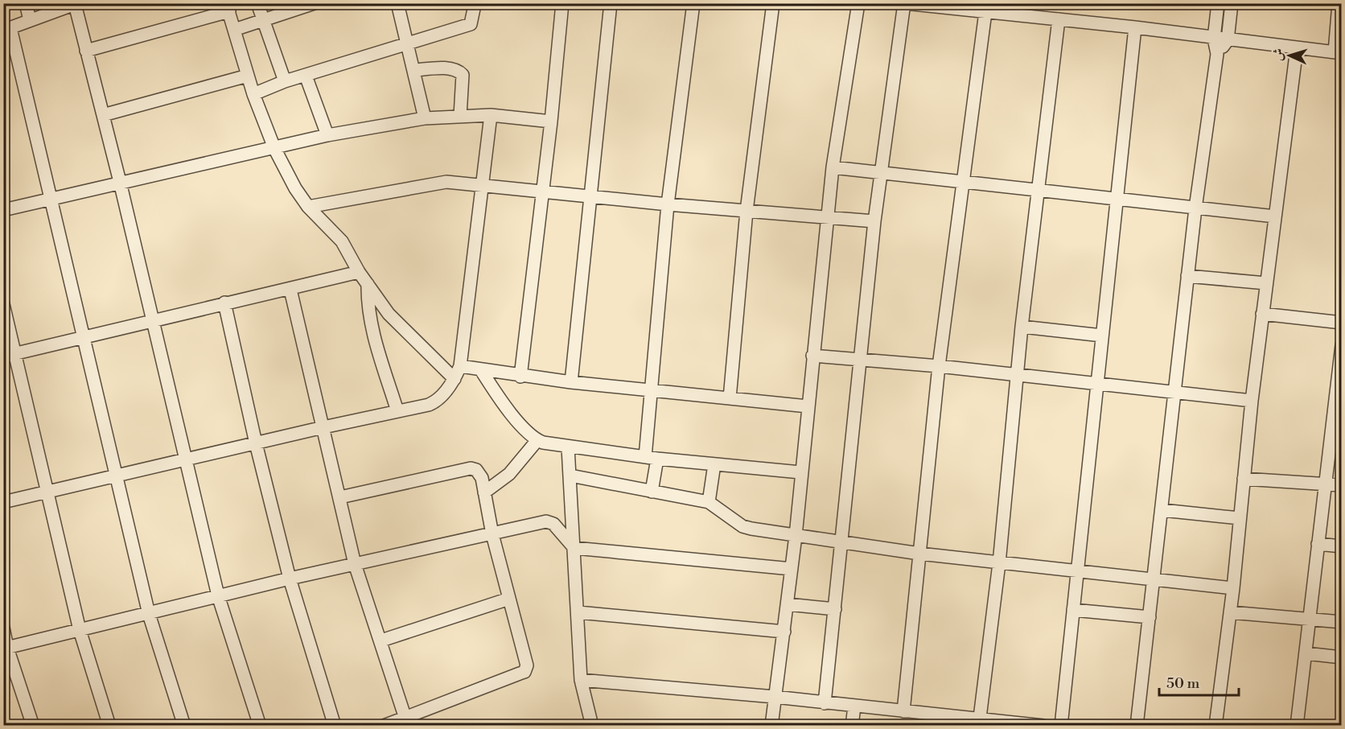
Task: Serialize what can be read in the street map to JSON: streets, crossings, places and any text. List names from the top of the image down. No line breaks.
{"scale_bar":"50 m","north":"left"}
